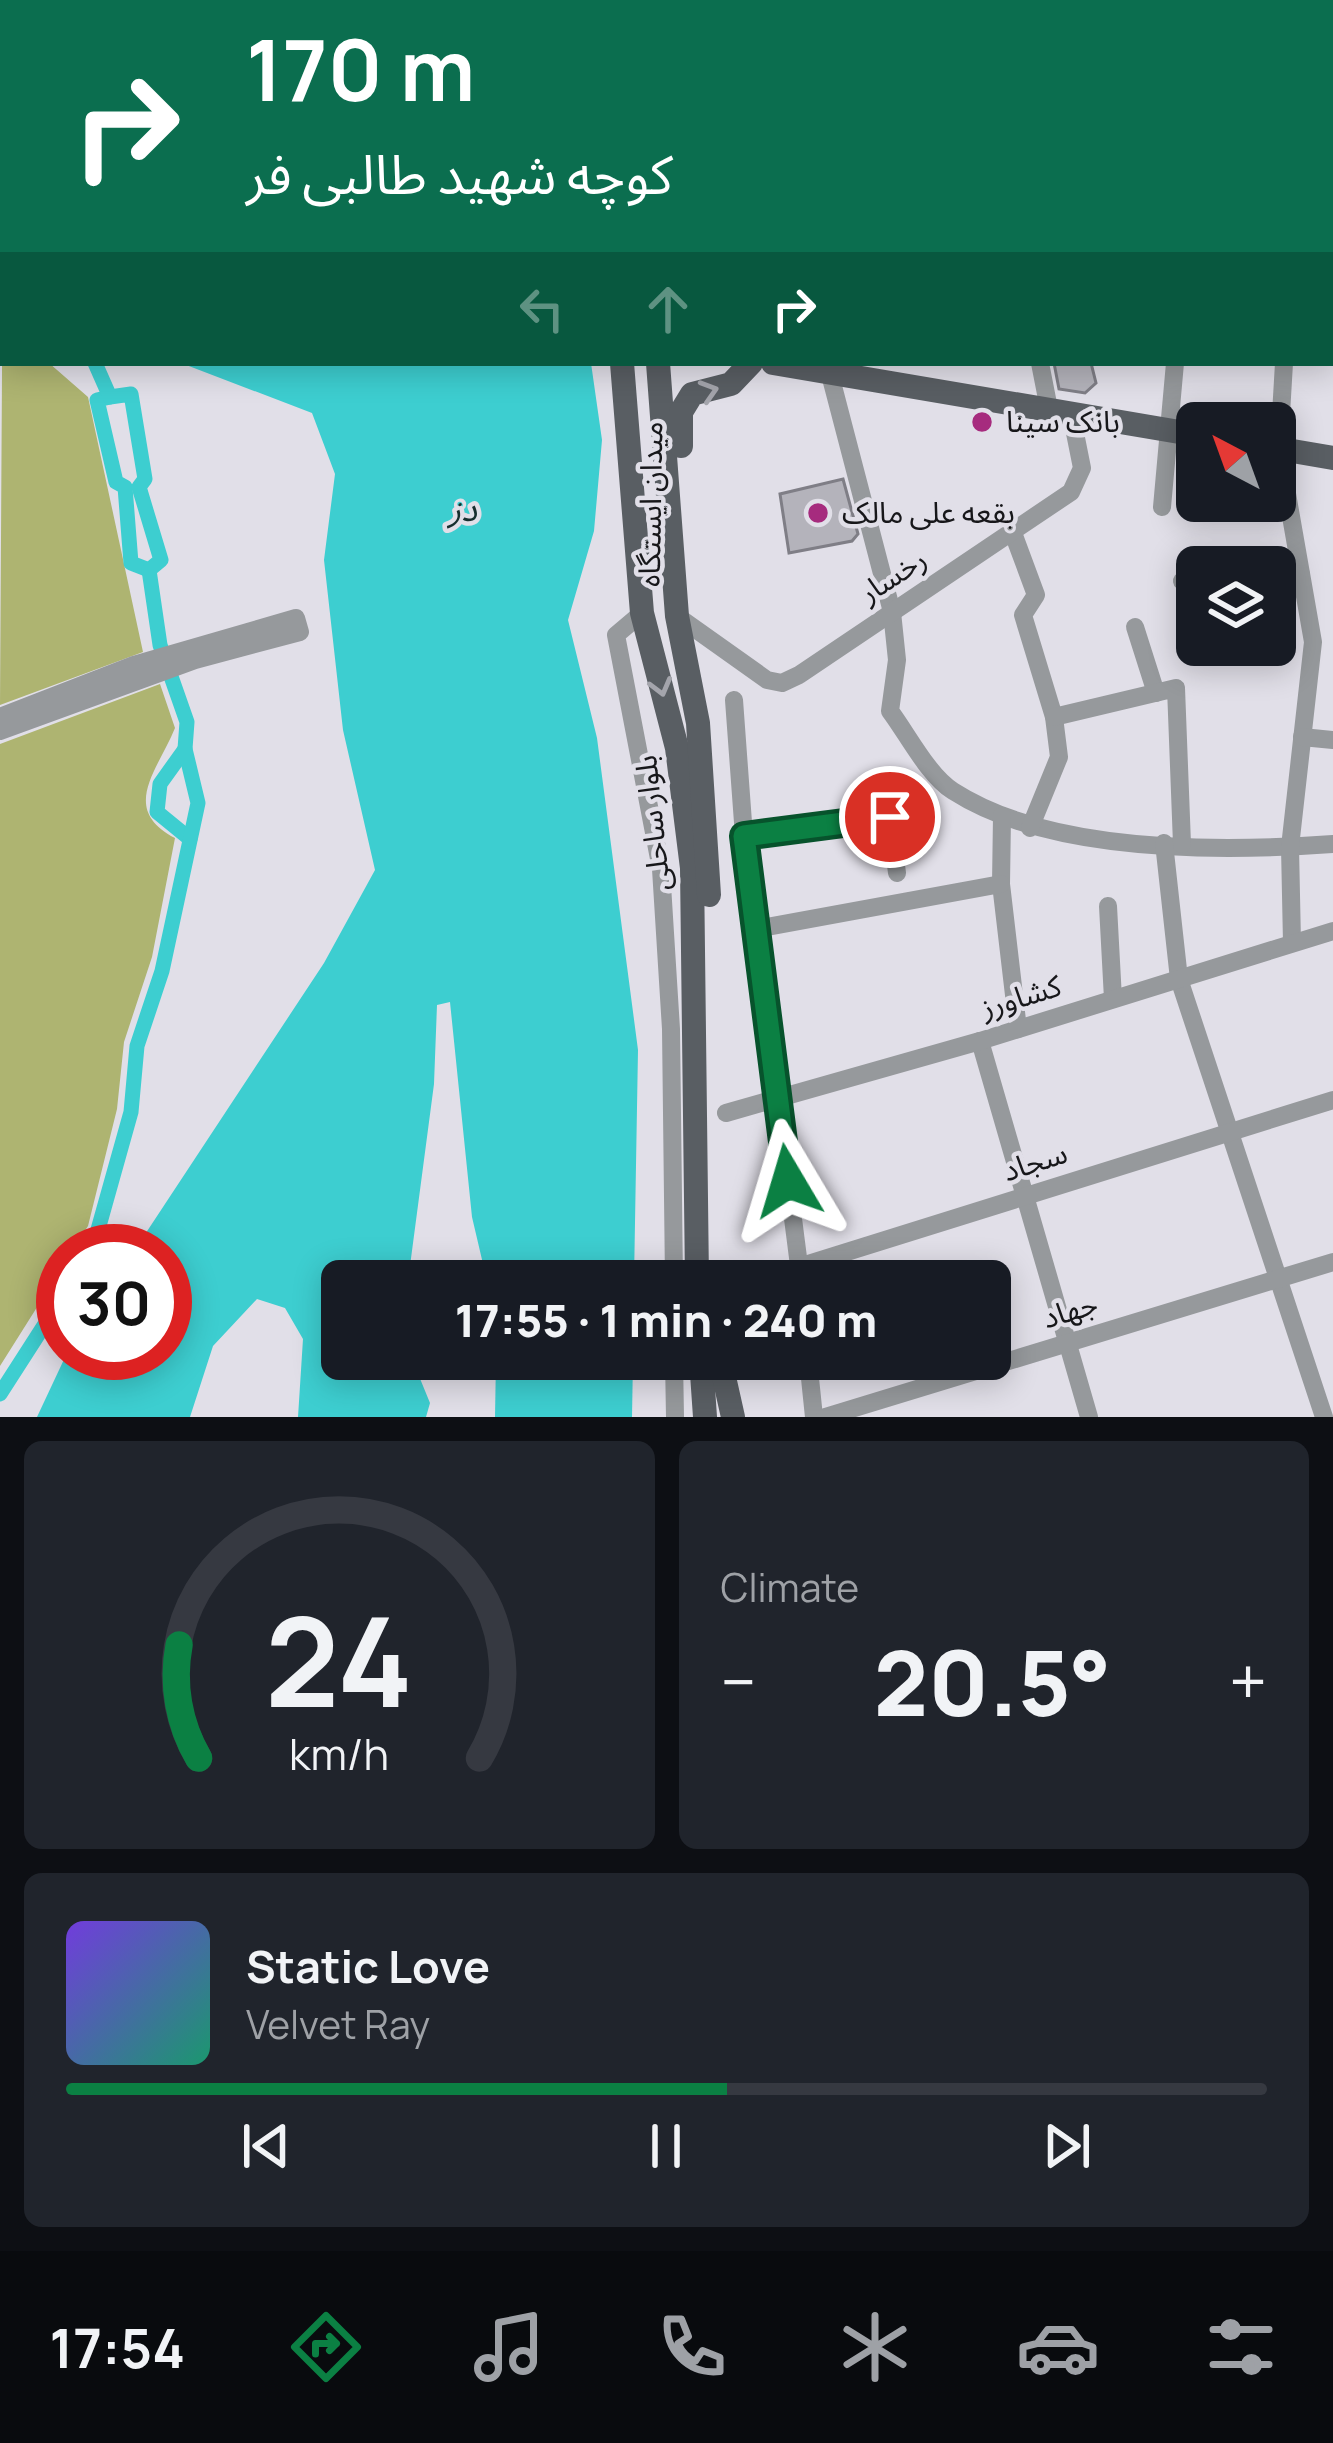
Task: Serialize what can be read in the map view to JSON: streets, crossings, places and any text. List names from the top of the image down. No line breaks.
{"streets":{"main road":["میدان ایستگاه","بلوار ساحلی"],"street":["رخسار","کشاورز","سجاد","جهاد"]},"crossings":[["میدان ایستگاه","رخسار"],["میدان ایستگاه","بلوار ساحلی"],["رخسار","بلوار ساحلی"]],"one_way":["میدان ایستگاه"],"water":["دز"],"places":["بانک سینا","بقعه علی مالک"],"north":"top left","page":{"turn":["170 m","کوچه شهید طالبی فر"],"limit":"30","trip":"17:55 · 1 min · 240 m","tile":"Climate","heat":["−","20.5°","+"],"song":["Static Love","Velvet Ray"],"tabs":"17:54","gauge":["24","km/h"]}}
